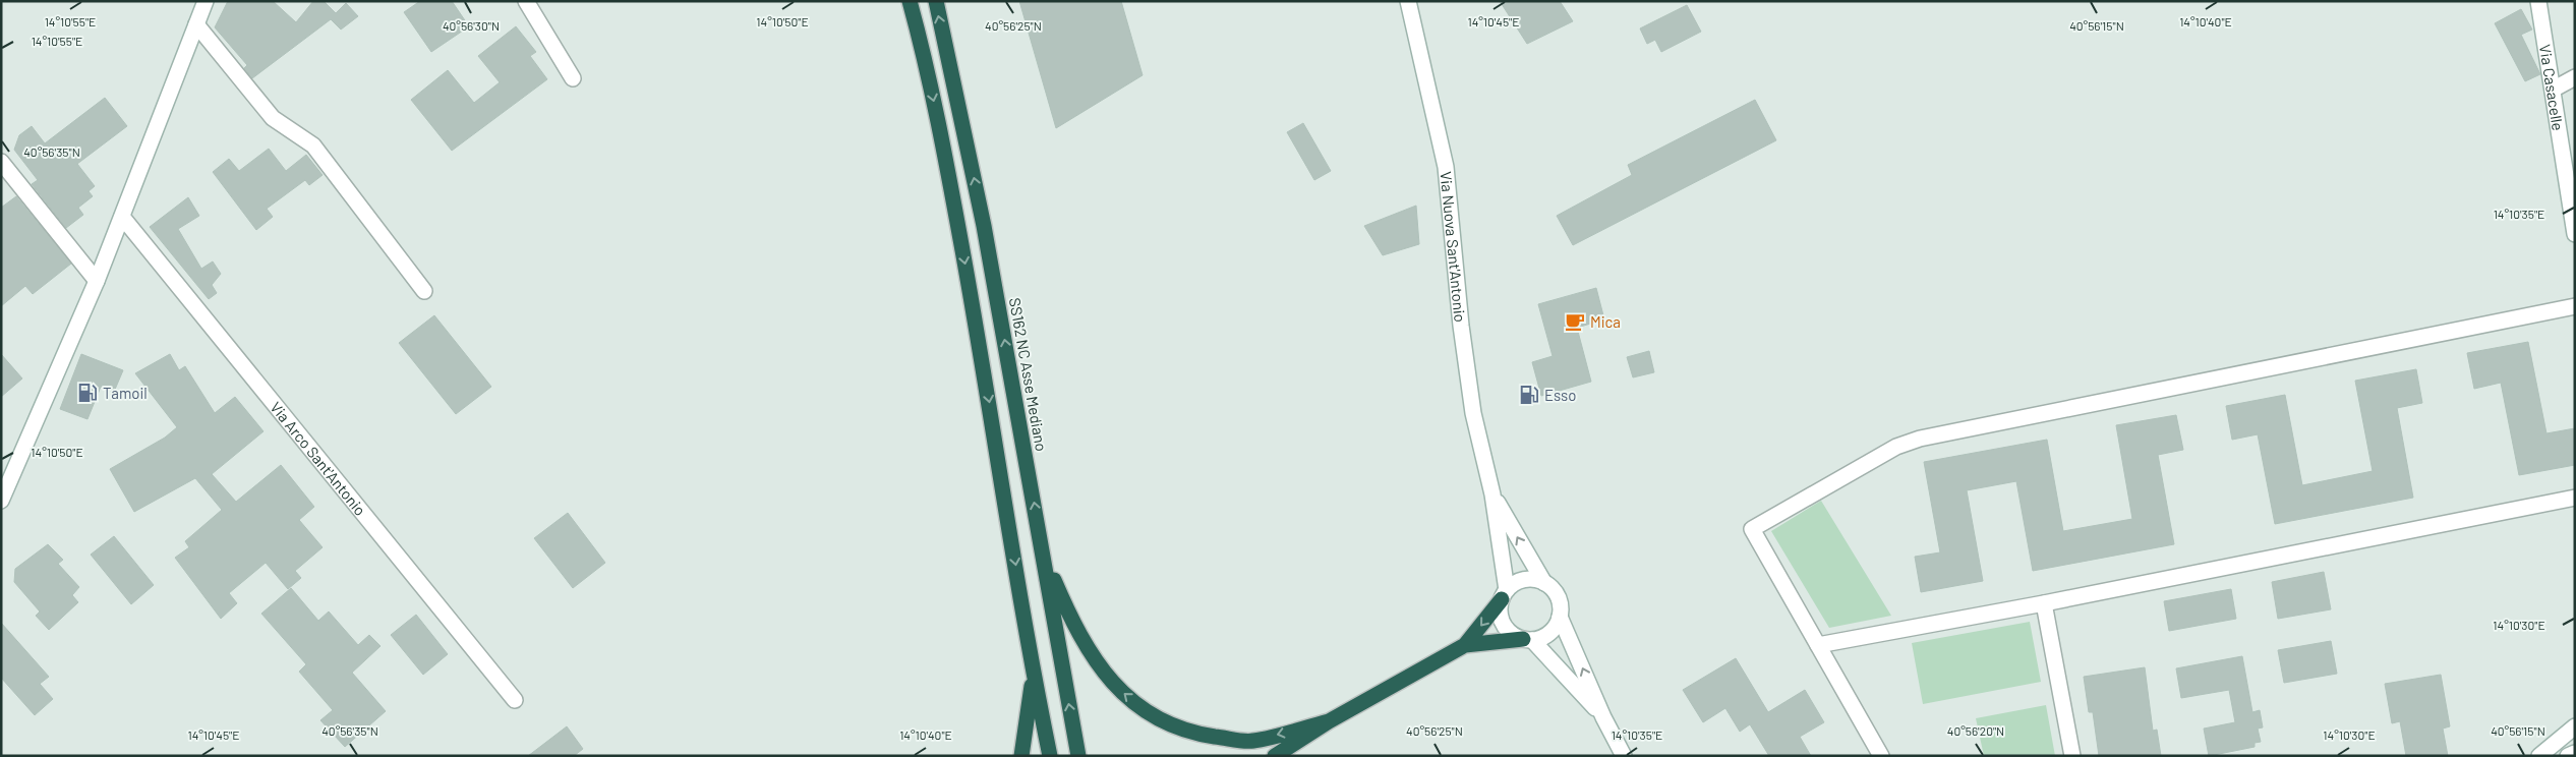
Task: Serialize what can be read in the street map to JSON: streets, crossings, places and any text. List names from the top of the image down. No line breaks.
{"streets":{"highway":["SS162 NC Asse Mediano"],"street":["Via Casacelle","Via Nuova Sant'Antonio","Via Arco Sant'Antonio"]},"places":{"cafe":["Mica"],"fuel station":["Tamoil","Esso"]},"coordinates":["14°10'55\"E","14°10'50\"E","14°10'45\"E","14°10'40\"E","40°56'30\"N","40°56'25\"N","40°56'15\"N","40°56'35\"N","14°10'35\"E","14°10'30\"E","40°56'20\"N"]}
